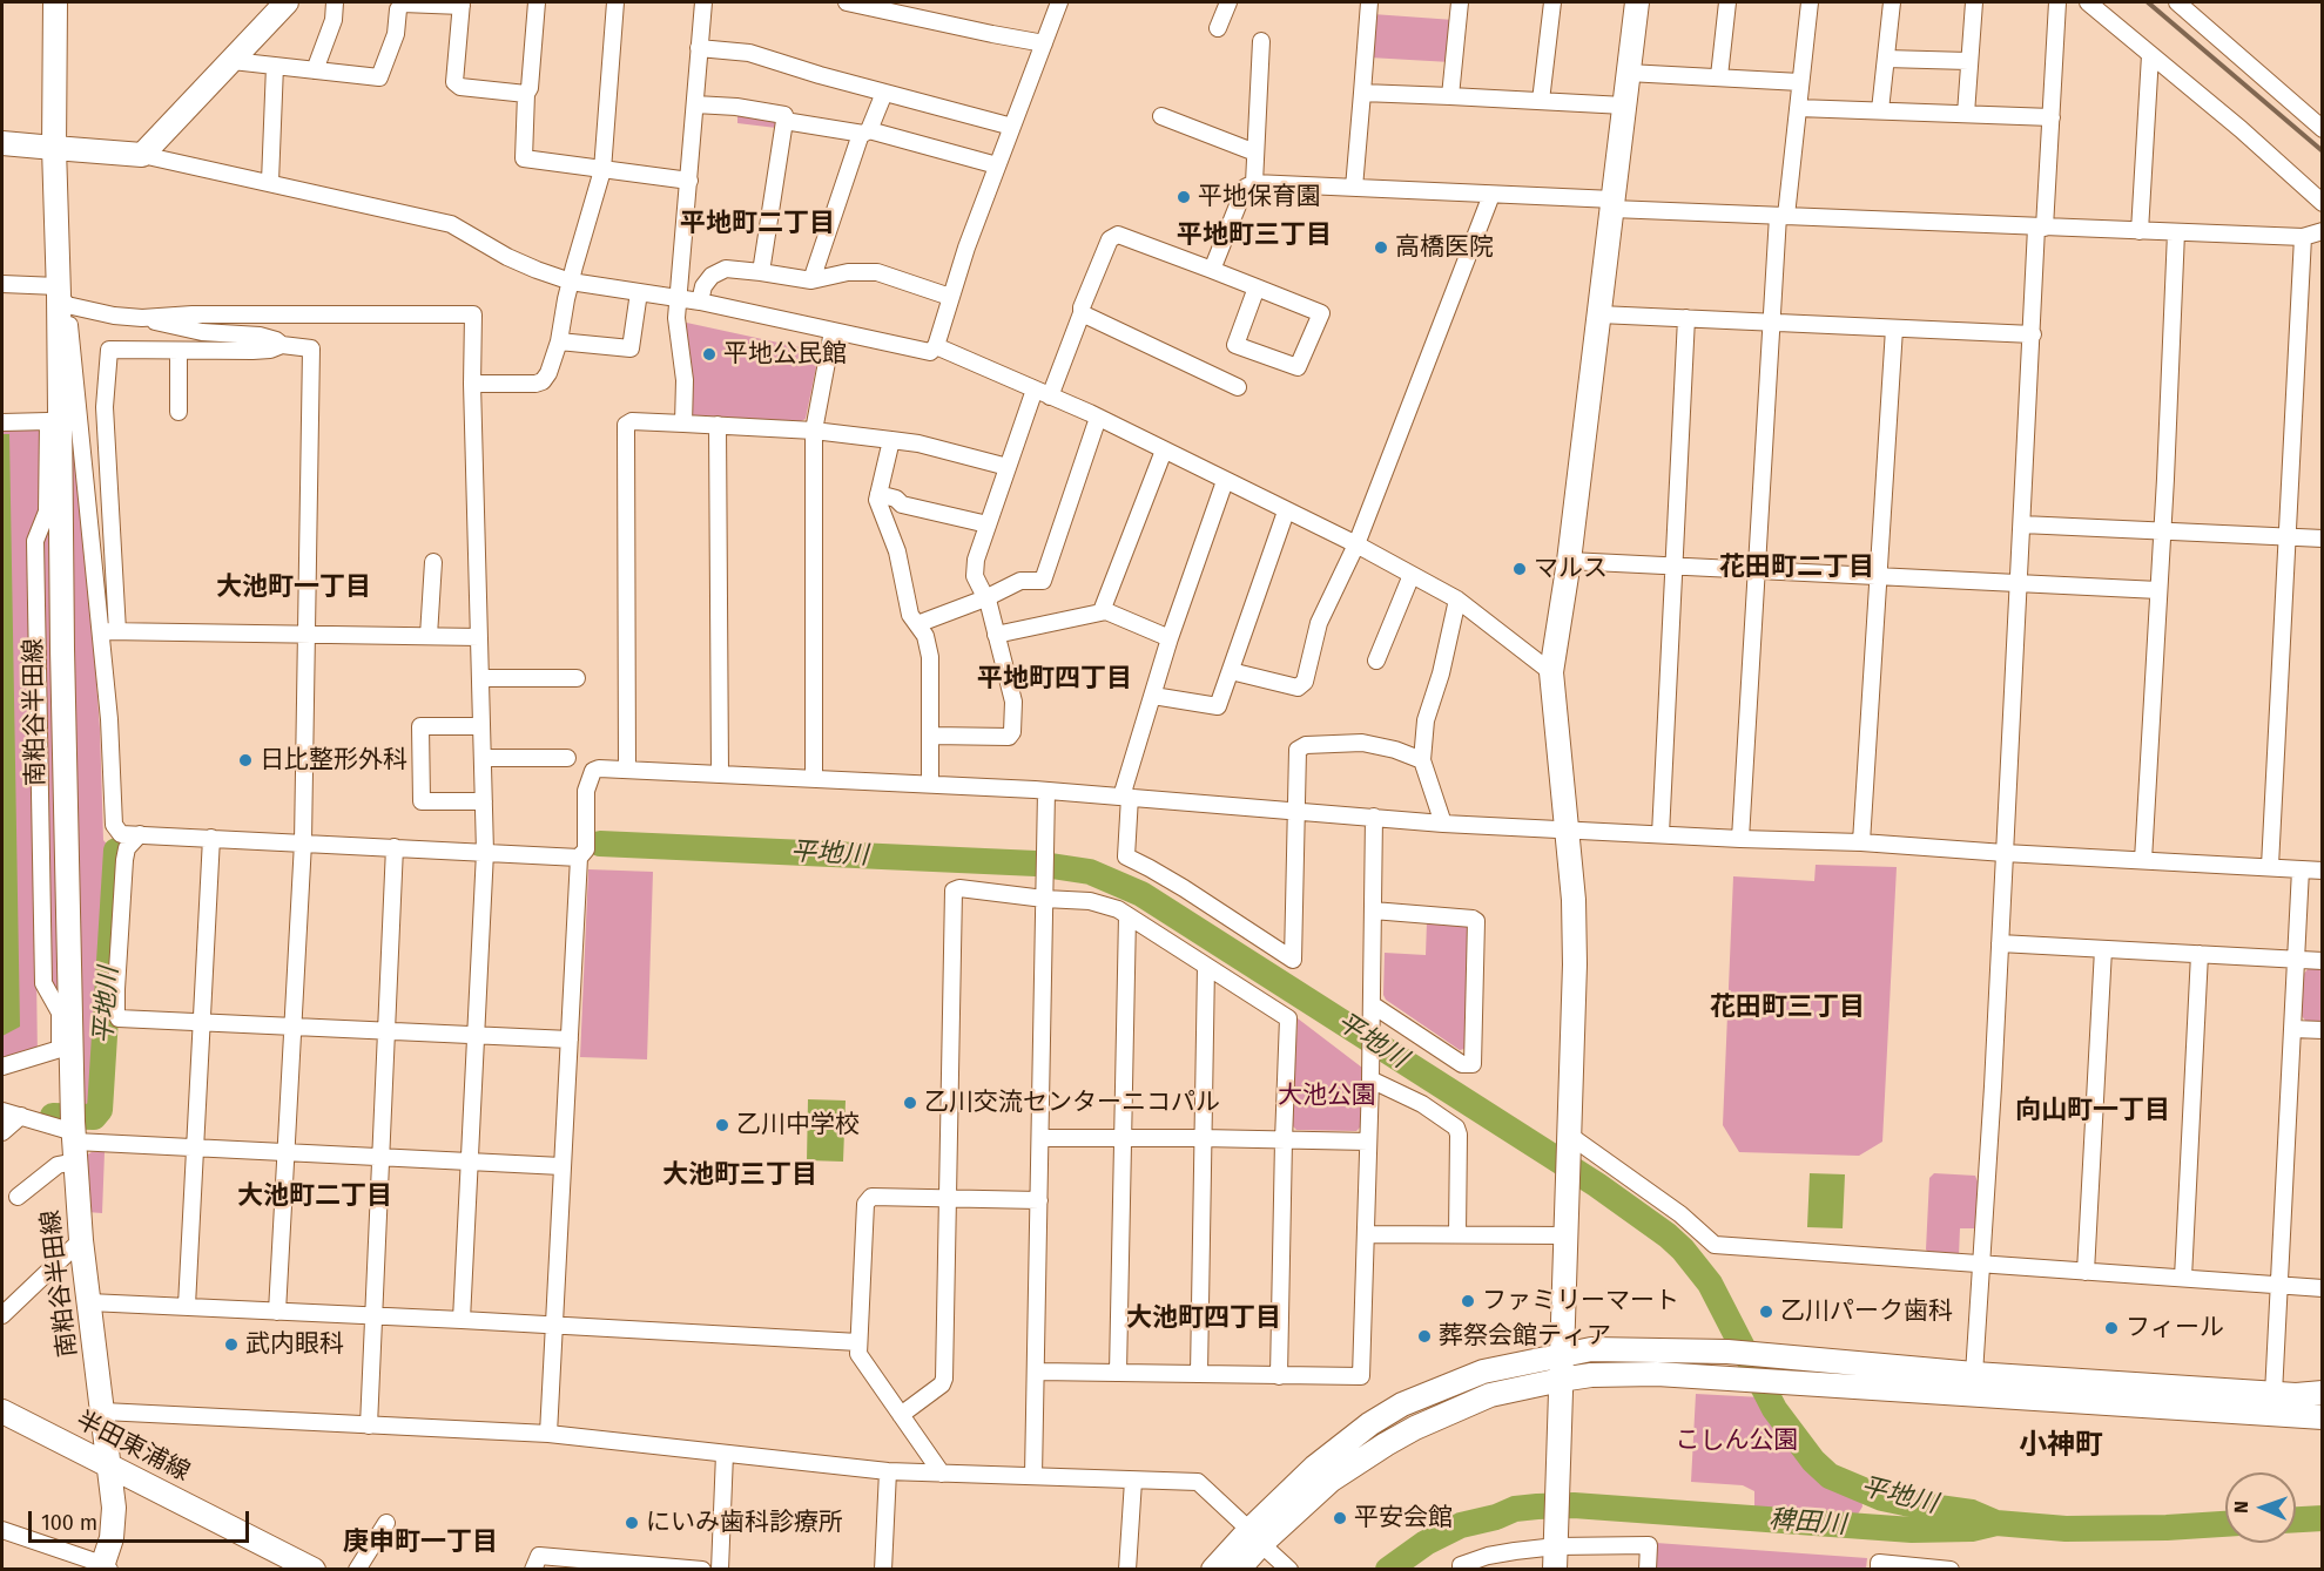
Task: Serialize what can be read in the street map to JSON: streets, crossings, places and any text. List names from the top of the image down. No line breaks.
{"streets":{"street":["南粕谷半田線","半田東浦線"]},"crossings":[["南粕谷半田線","半田東浦線"]],"districts":["平地町二丁目","平地町三丁目","花田町二丁目","大池町一丁目","平地町四丁目","花田町三丁目","向山町一丁目","大池町三丁目","大池町二丁目","大池町四丁目","小神町","庚申町一丁目"],"water":["平地川","稗田川"],"parks":["大池公園","こしん公園"],"places":["平地保育園","高橋医院","平地公民館","マルス","日比整形外科","乙川交流センターニコパル","乙川中学校","ファミリーマート","乙川パーク歯科","フィール","葬祭会館ティア","武内眼科","平安会館","にいみ歯科診療所"],"scale_bar":"100 m","north":"left"}
